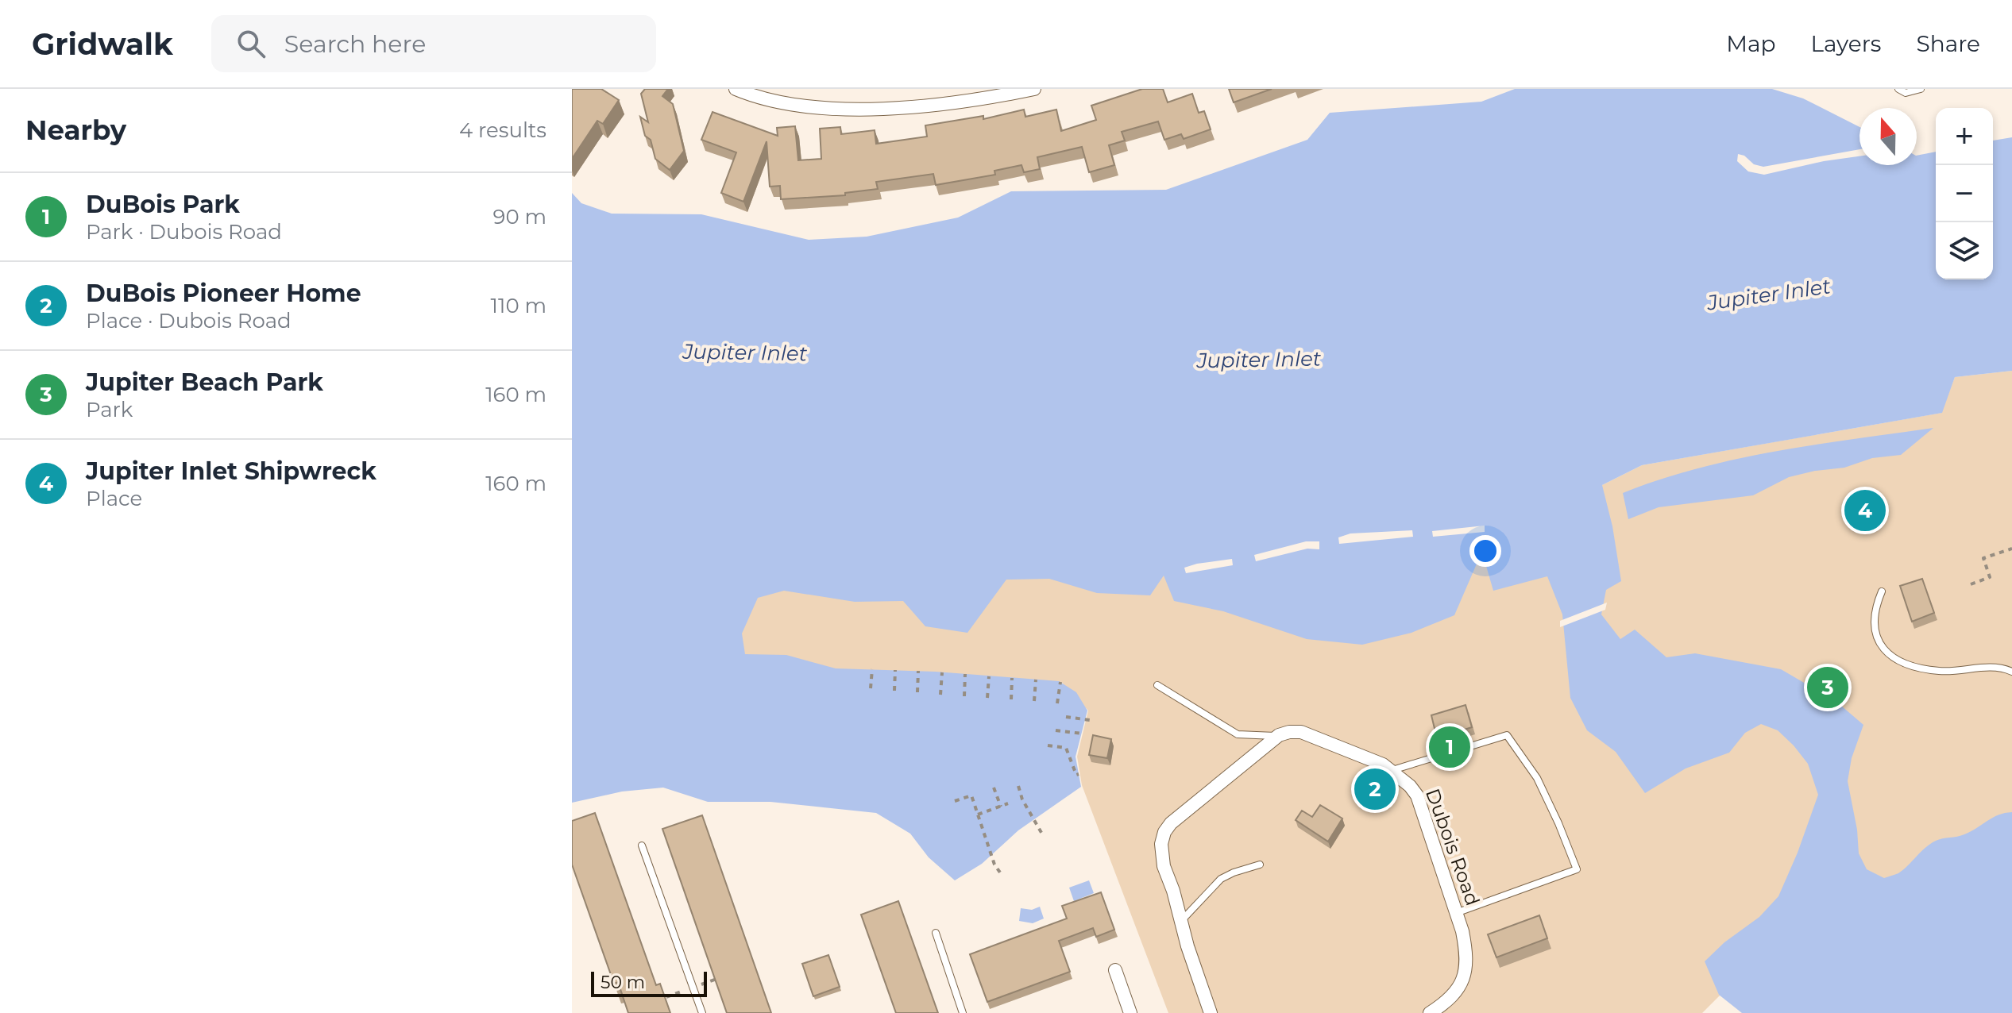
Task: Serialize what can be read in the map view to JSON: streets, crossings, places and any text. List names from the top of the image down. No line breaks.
{"streets":{"street":["Dubois Road"]},"water":["Jupiter Inlet"],"scale_bar":"50 m","north":"top","page":{"header":"Gridwalk","search":"Search here","nav":["Map","Layers","Share"],"heading":["Nearby","4 results"],"map_buttons":["+","−"],"list":[{"mark":"1","name":"DuBois Park","note":"Park · Dubois Road","value":"90 m"},{"mark":"2","name":"DuBois Pioneer Home","note":"Place · Dubois Road","value":"110 m"},{"mark":"3","name":"Jupiter Beach Park","note":"Park","value":"160 m"},{"mark":"4","name":"Jupiter Inlet Shipwreck","note":"Place","value":"160 m"}],"pins":["4","3","1","2"],"scale":"50 m"}}
